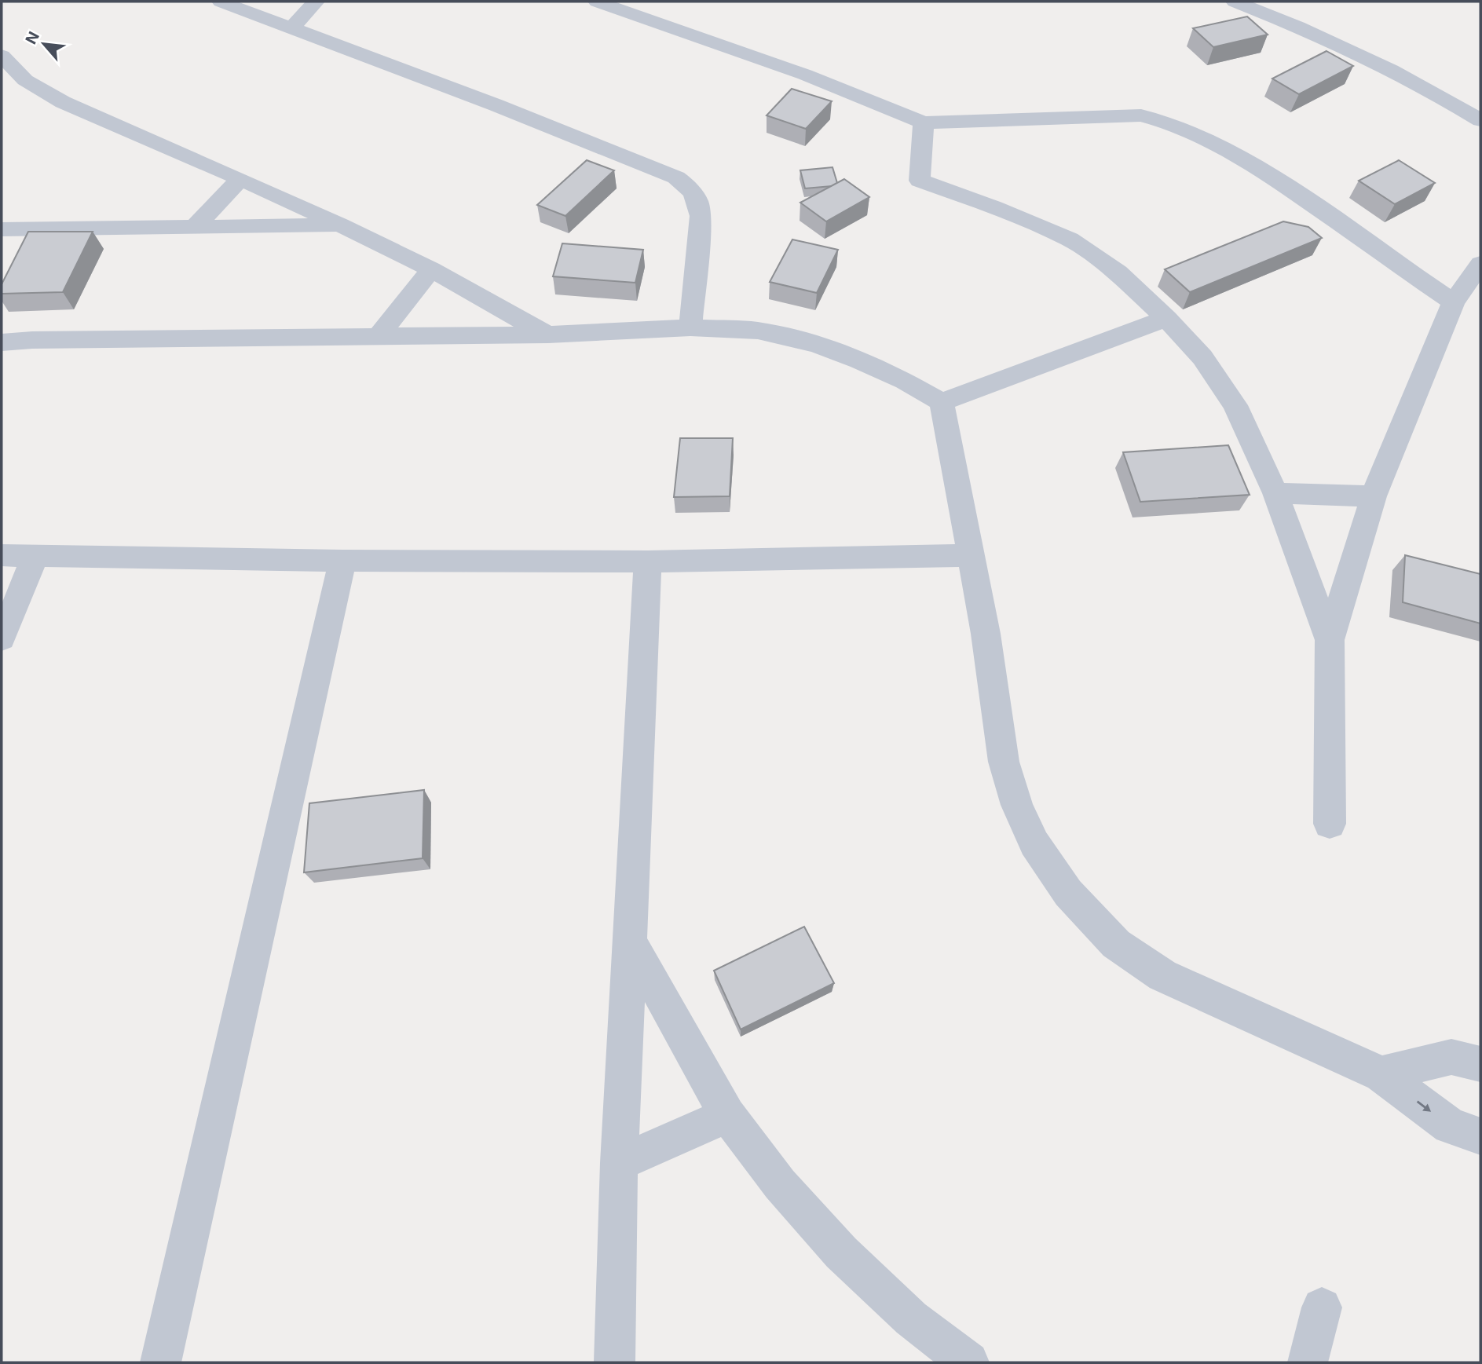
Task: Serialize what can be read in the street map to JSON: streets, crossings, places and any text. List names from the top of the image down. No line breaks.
{"north":"top left"}
